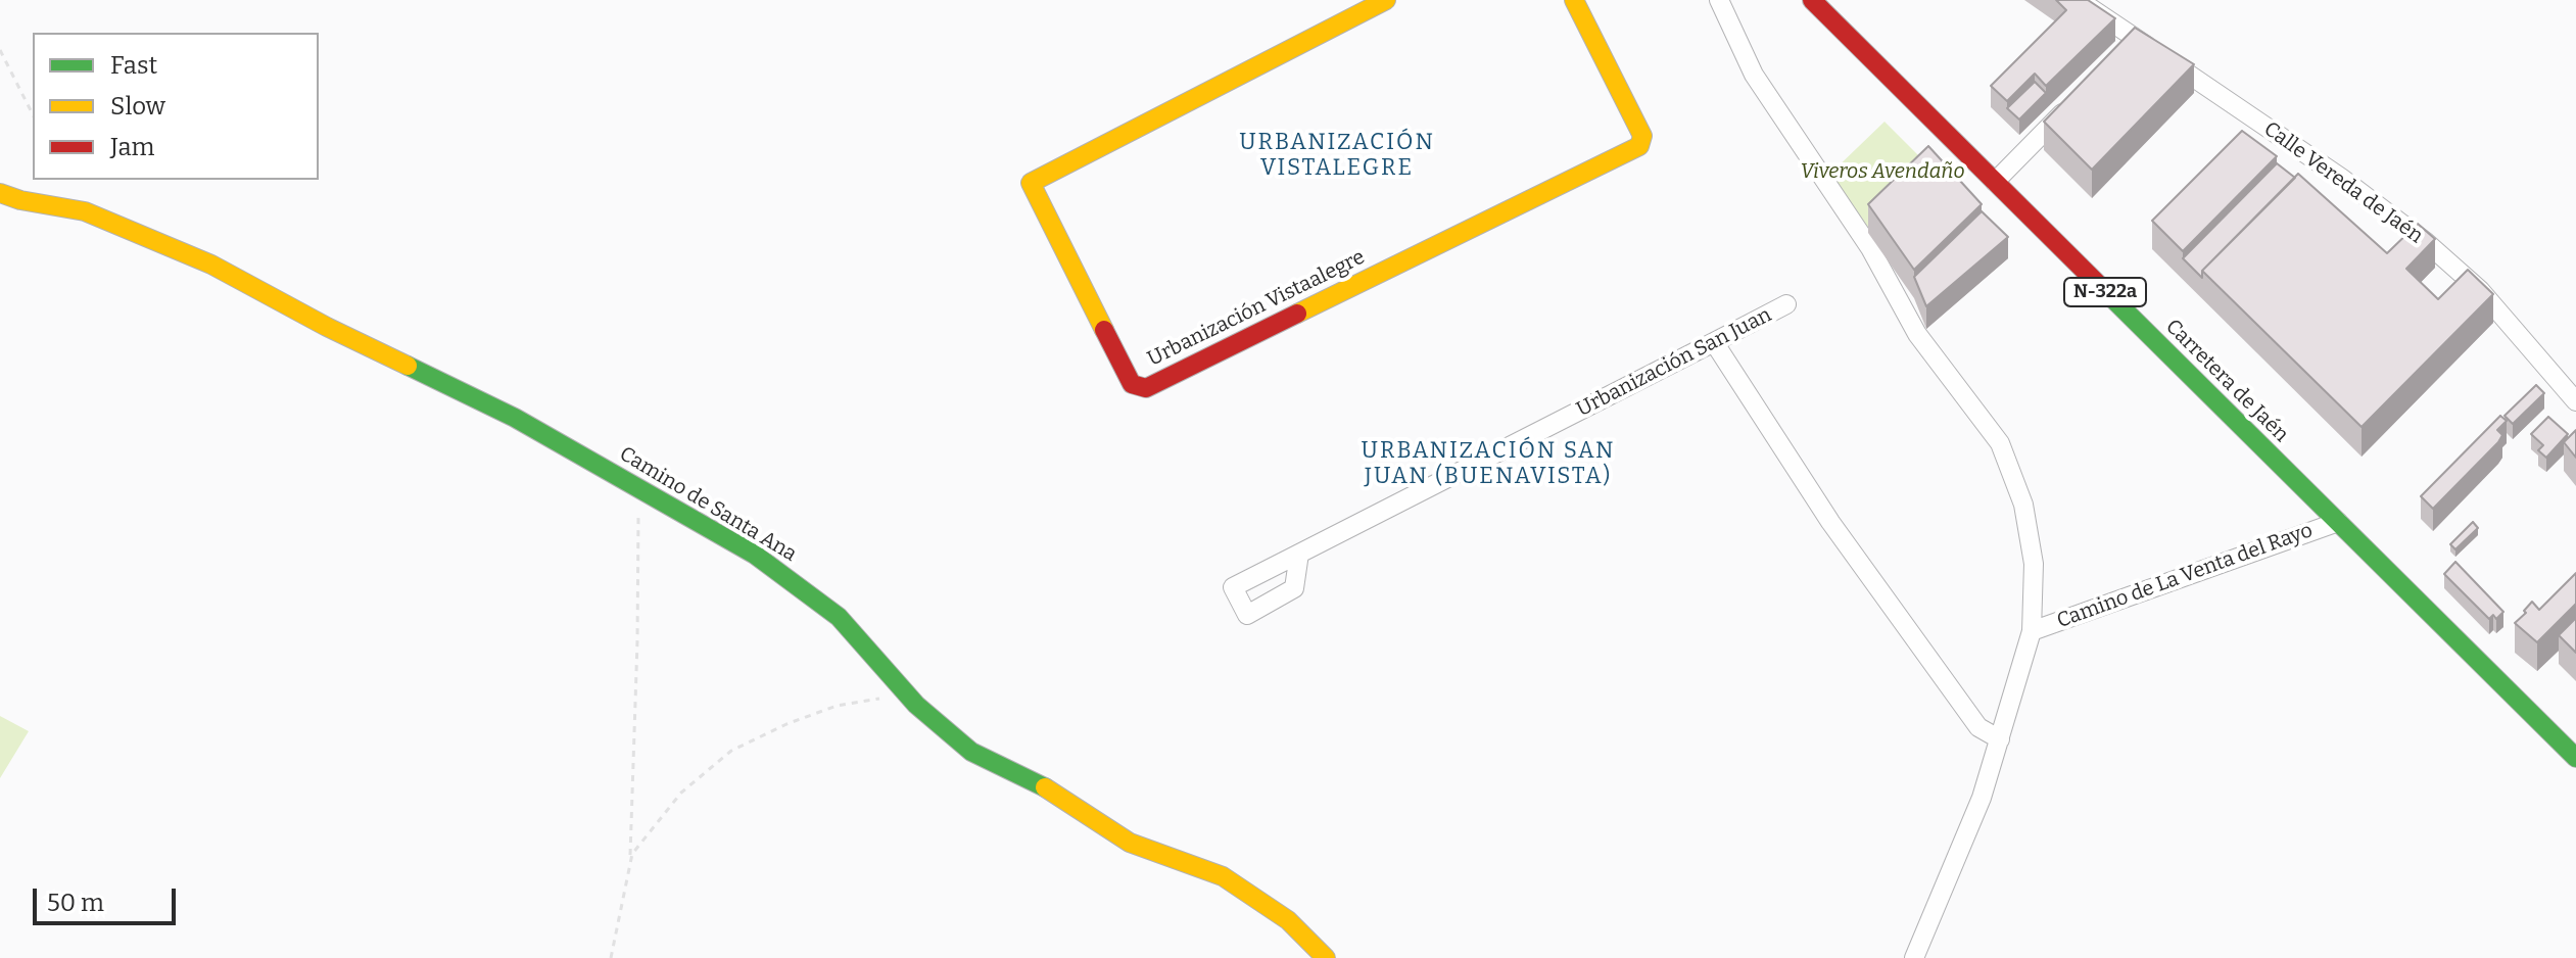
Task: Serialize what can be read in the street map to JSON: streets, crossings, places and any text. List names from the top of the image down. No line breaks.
{"streets":{"main road":["N-322a","Urbanización Vistaalegre","Carretera de Jaén","Camino de Santa Ana"],"street":["Calle Vereda de Jaén","Urbanización San Juan","Camino de La Venta del Rayo"]},"crossings":[["Carretera de Jaén","Camino de La Venta del Rayo"]],"districts":["URBANIZACIÓN VISTALEGRE","URBANIZACIÓN SAN JUAN (BUENAVISTA)"],"parks":["Viveros Avendaño"],"legend":["Fast","Slow","Jam"],"scale_bar":"50 m"}
